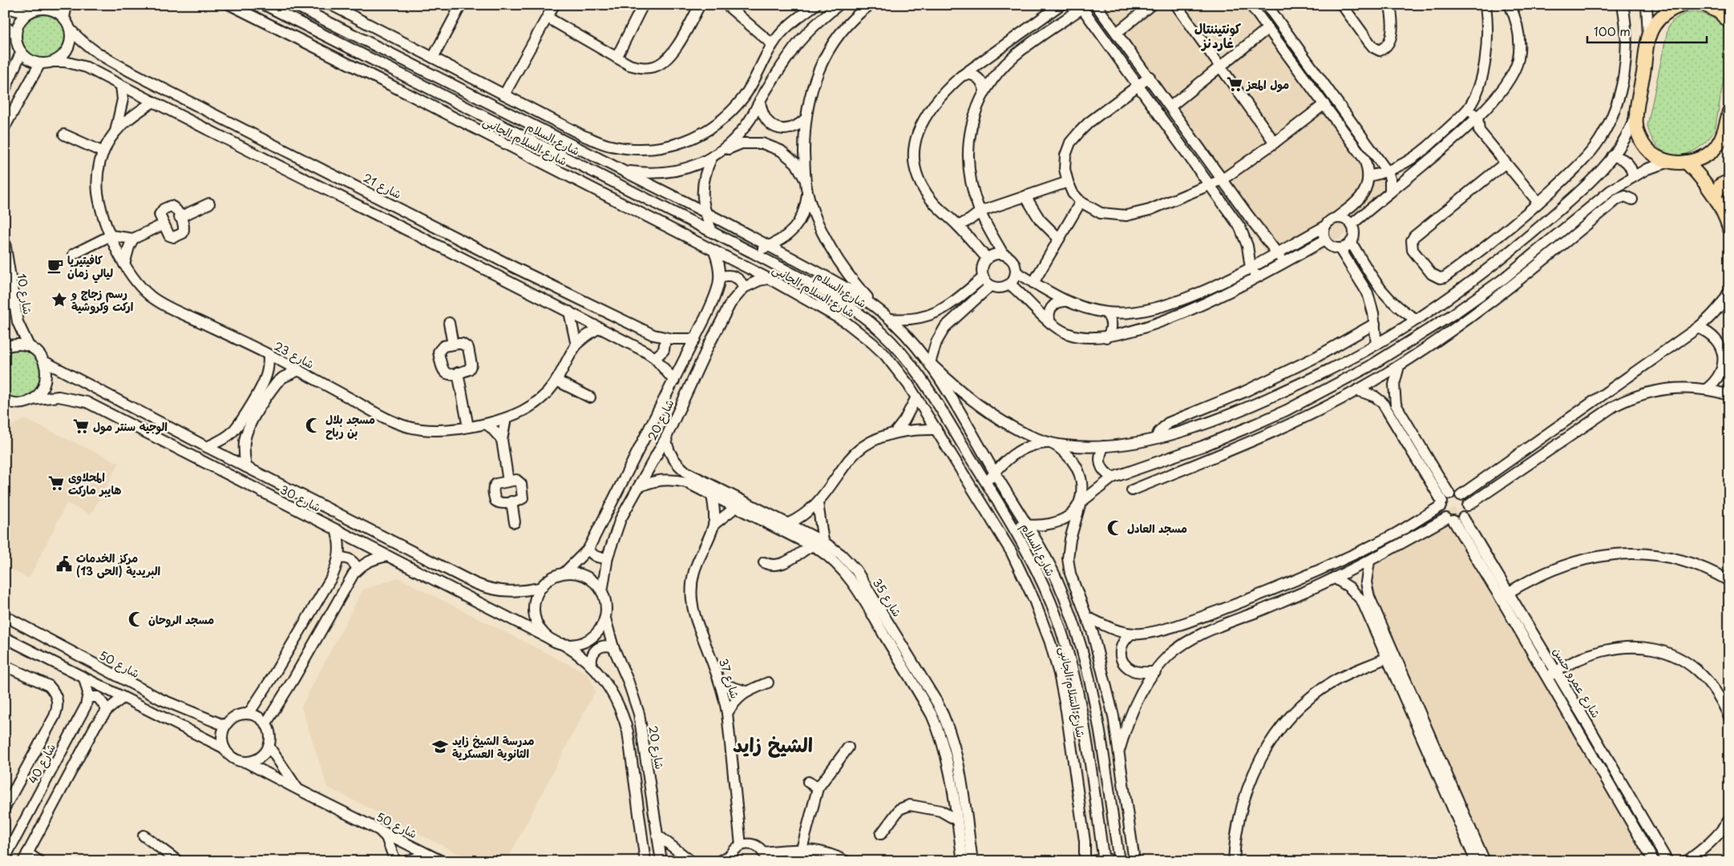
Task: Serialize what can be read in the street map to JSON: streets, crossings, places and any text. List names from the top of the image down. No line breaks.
{"streets":{"street":["شارع السلام","شارع السلام الجانبى","شارع 21","شارع 10","شارع 23","شارع 20","شارع 30","شارع 35","شارع 50","شارع 37","شارع عمرو حسن","شارع 40"]},"crossings":[["شارع السلام الجانبى","شارع 20"],["شارع 21","شارع 20"],["شارع 10","شارع 30"],["شارع 20","شارع 30"],["شارع 20","شارع 35"],["شارع 35","شارع 37"]],"districts":["كونتيننتال غاردنز","الشيخ زايد"],"places":{"supermarket":["مول المعز","الوجيه سنتر مول","المحلاوى هايبر ماركت"],"cafe":["كافيتيريا ليالي زمان"],"place":["رسم زجاج و اركت وكروشية"],"mosque":["مسجد بلال بن رباح","مسجد العادل","مسجد الروحان"],"public building":["مركز الخدمات البريدية (الحى 13)"],"school or university":["مدرسة الشيخ زايد الثانوية العسكرية"]},"scale_bar":"100 m"}
